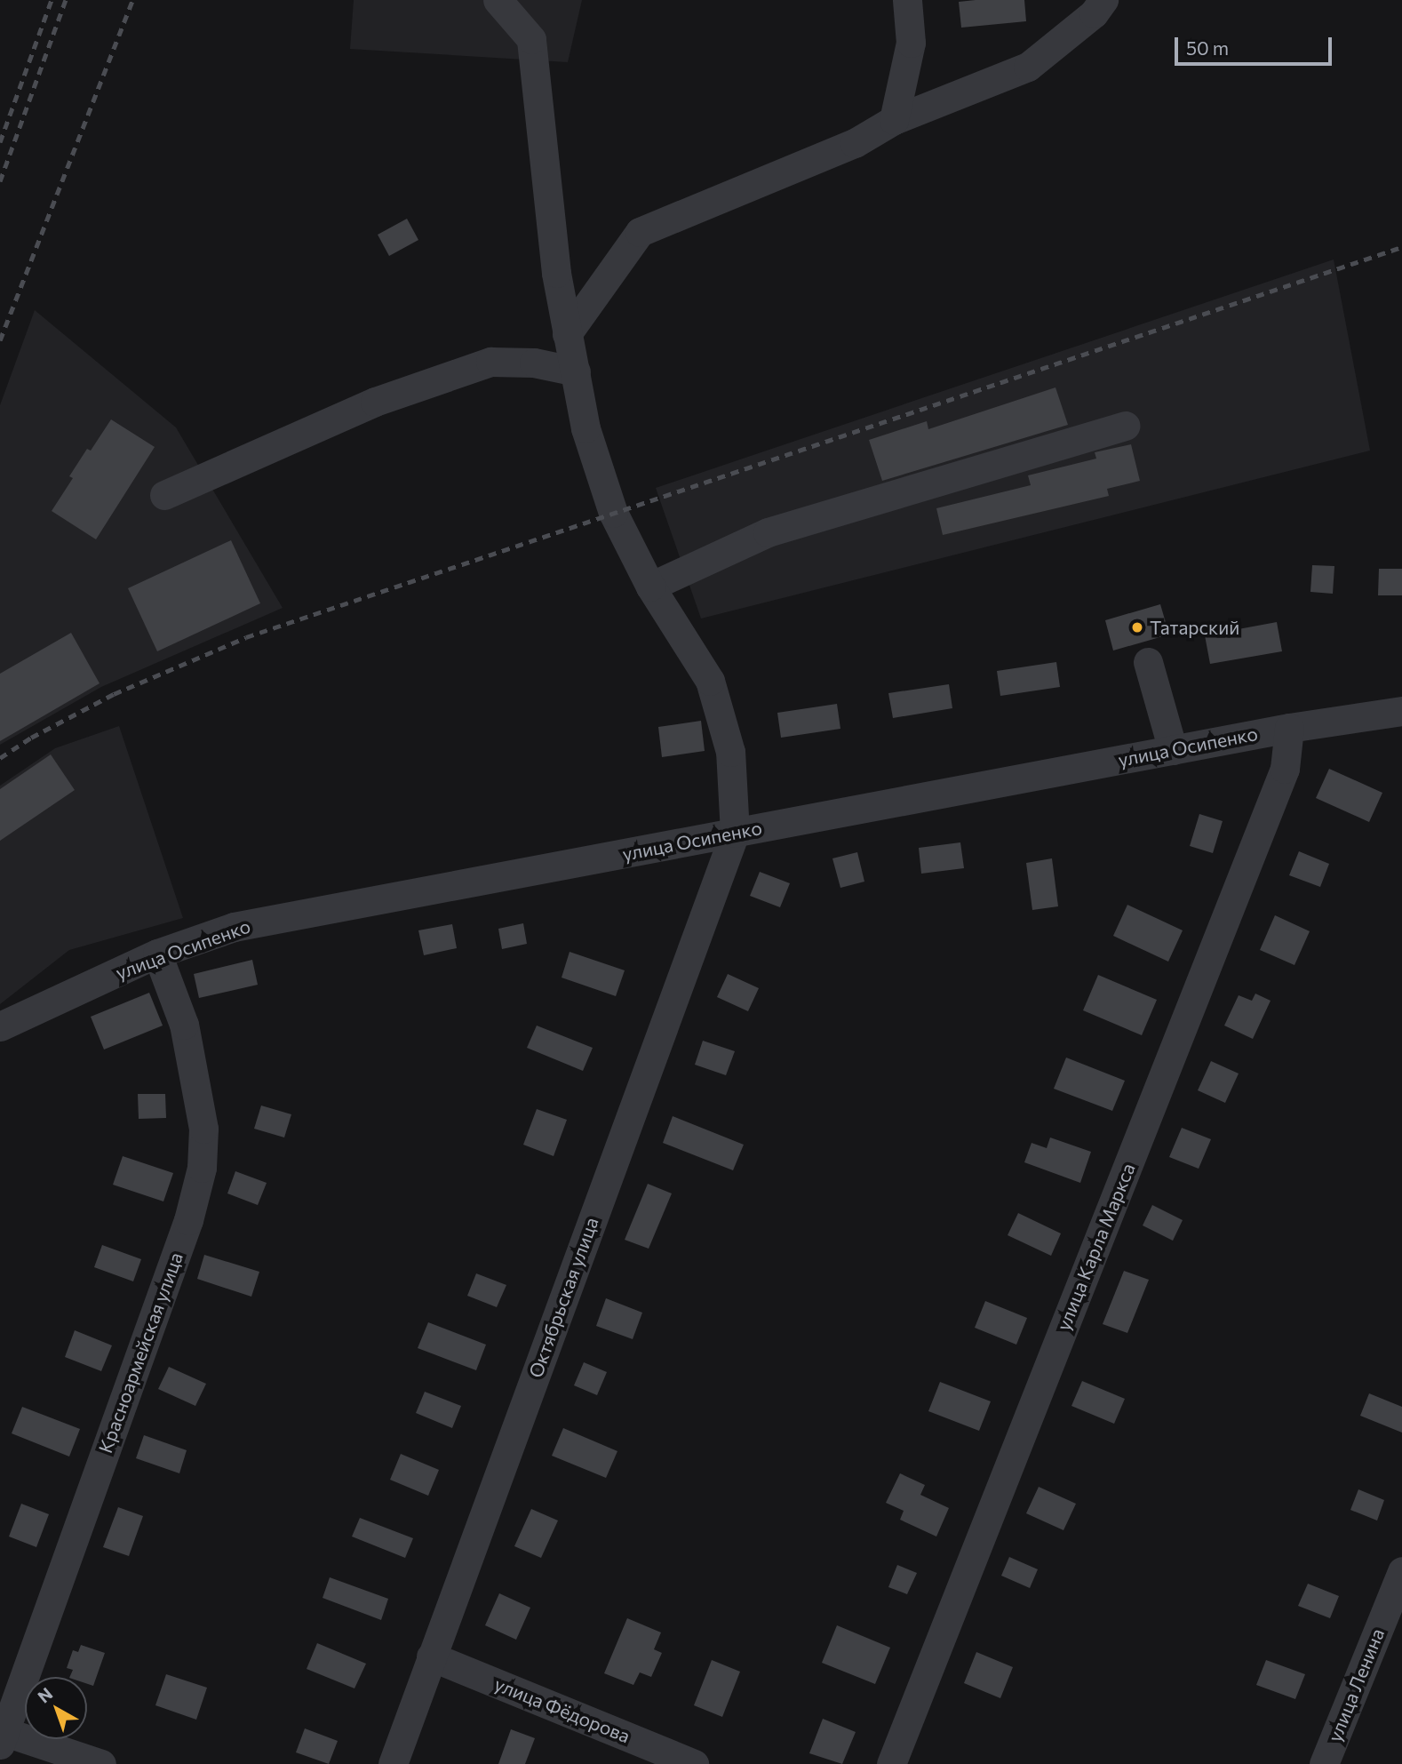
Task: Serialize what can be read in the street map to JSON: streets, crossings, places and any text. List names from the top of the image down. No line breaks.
{"streets":{"street":["улица Осипенко","улица Карла Маркса","Октябрьская улица","Красноармейская улица","улица Ленина","улица Фёдорова"]},"crossings":[["улица Осипенко","улица Карла Маркса"],["улица Осипенко","Октябрьская улица"],["улица Осипенко","Красноармейская улица"],["Октябрьская улица","улица Фёдорова"]],"places":["Татарский"],"scale_bar":"50 m","north":"top left"}
